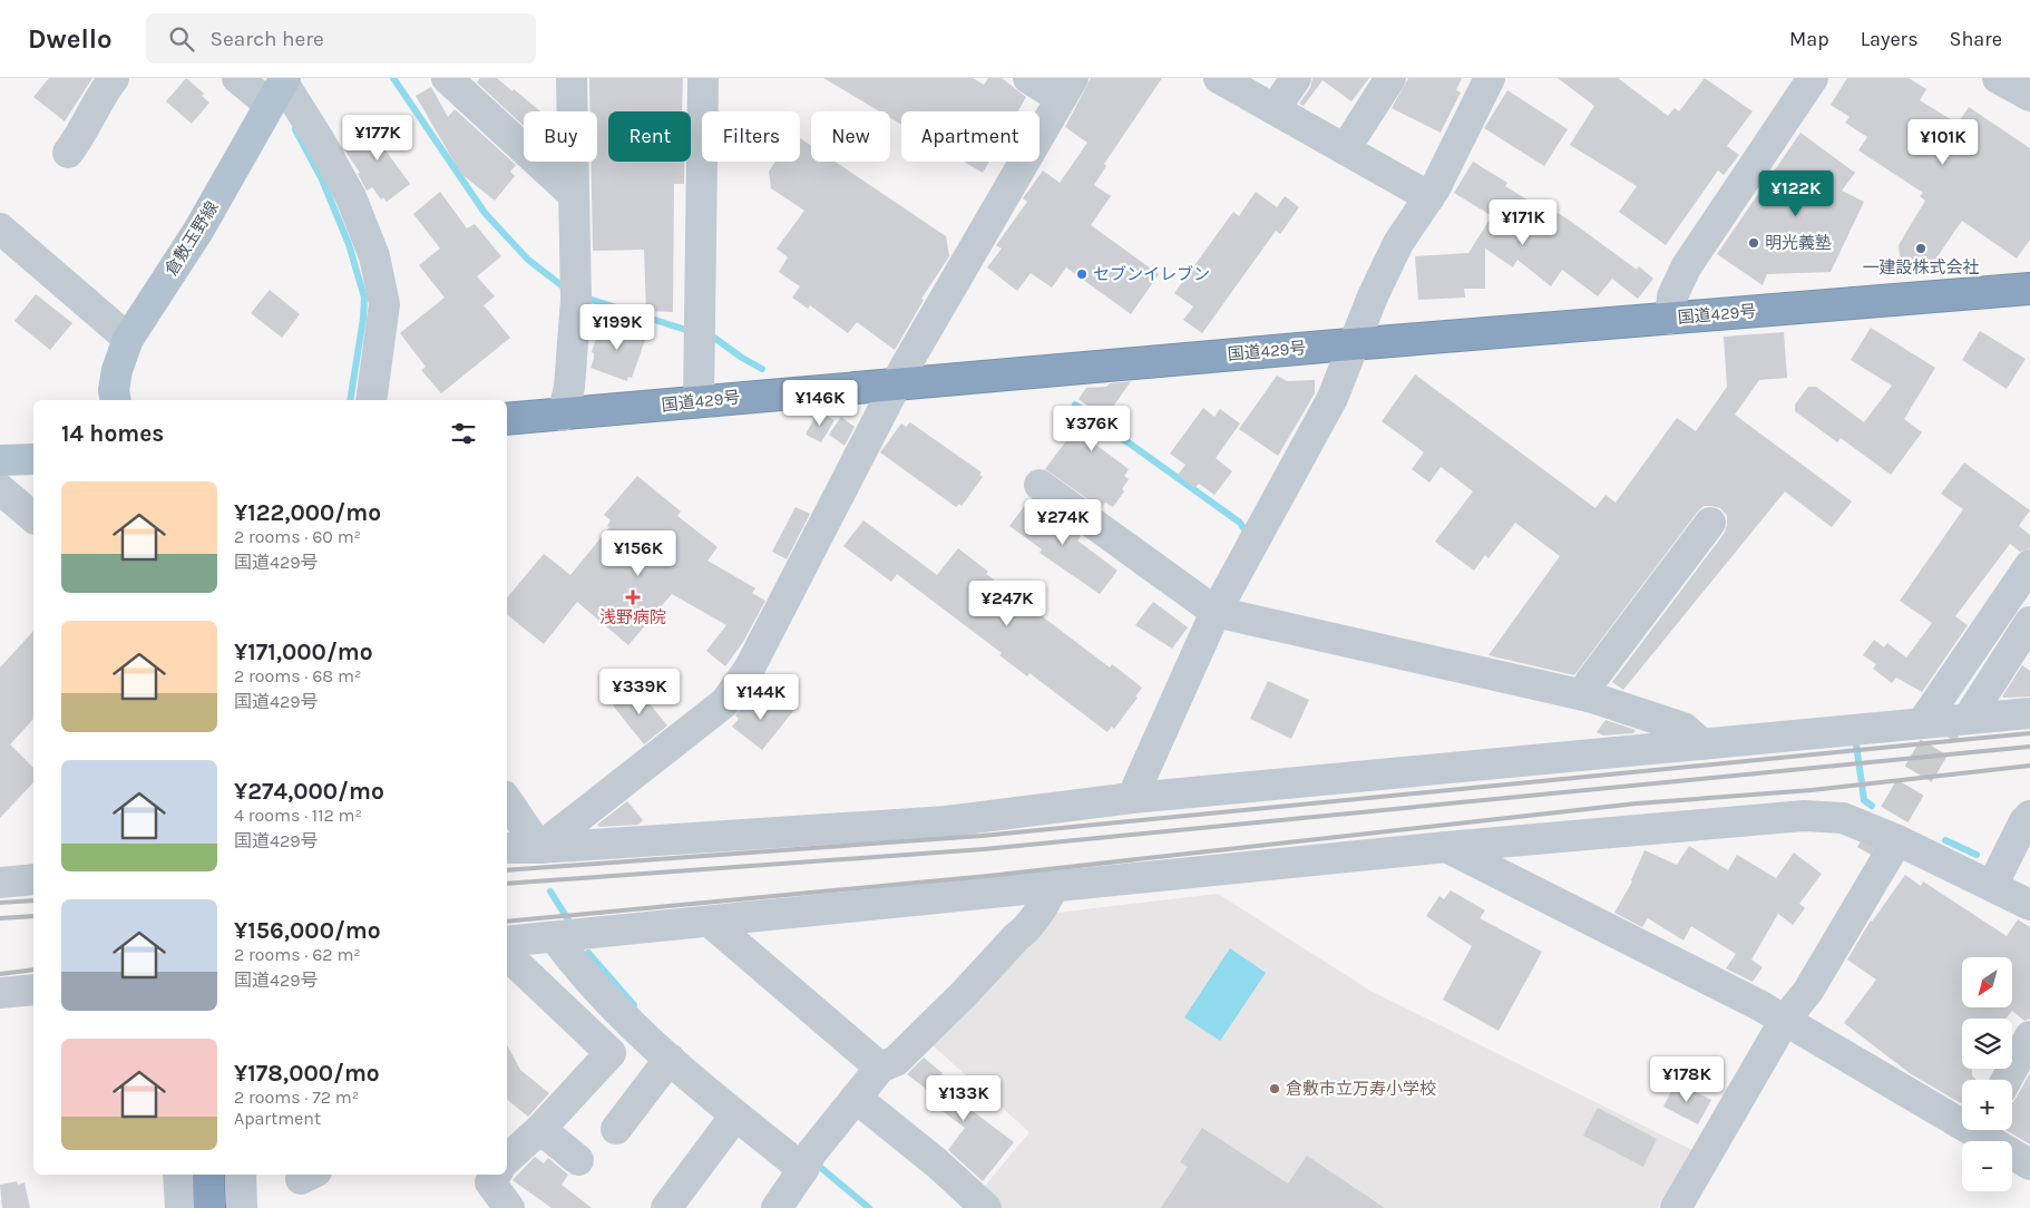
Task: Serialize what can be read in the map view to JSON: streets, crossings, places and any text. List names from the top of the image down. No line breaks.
{"streets":{"highway":["国道429号"],"main road":["倉敷玉野線"]},"places":{"other":["明光義塾","一建設株式会社","セブンイレブン","倉敷市立万寿小学校"],"health":["浅野病院"]},"north":"bottom left","page":{"header":"Dwello","search":"Search here","nav":["Map","Layers","Share"],"chip":["Buy","Rent","Filters","New","Apartment"],"price":["¥177K","¥101K","¥122K","¥171K","¥199K","¥146K","¥376K","¥274K","¥156K","¥247K","¥339K","¥144K","¥178K","¥133K"],"heading":"14 homes","list":[{"name":"¥122,000/mo","note":"2 rooms · 60 m² · 国道429号"},{"name":"¥171,000/mo","note":"2 rooms · 68 m² · 国道429号"},{"name":"¥274,000/mo","note":"4 rooms · 112 m² · 国道429号"},{"name":"¥156,000/mo","note":"2 rooms · 62 m² · 国道429号"},{"name":"¥178,000/mo","note":"2 rooms · 72 m² · Apartment"}],"map_buttons":["+","−"]}}
